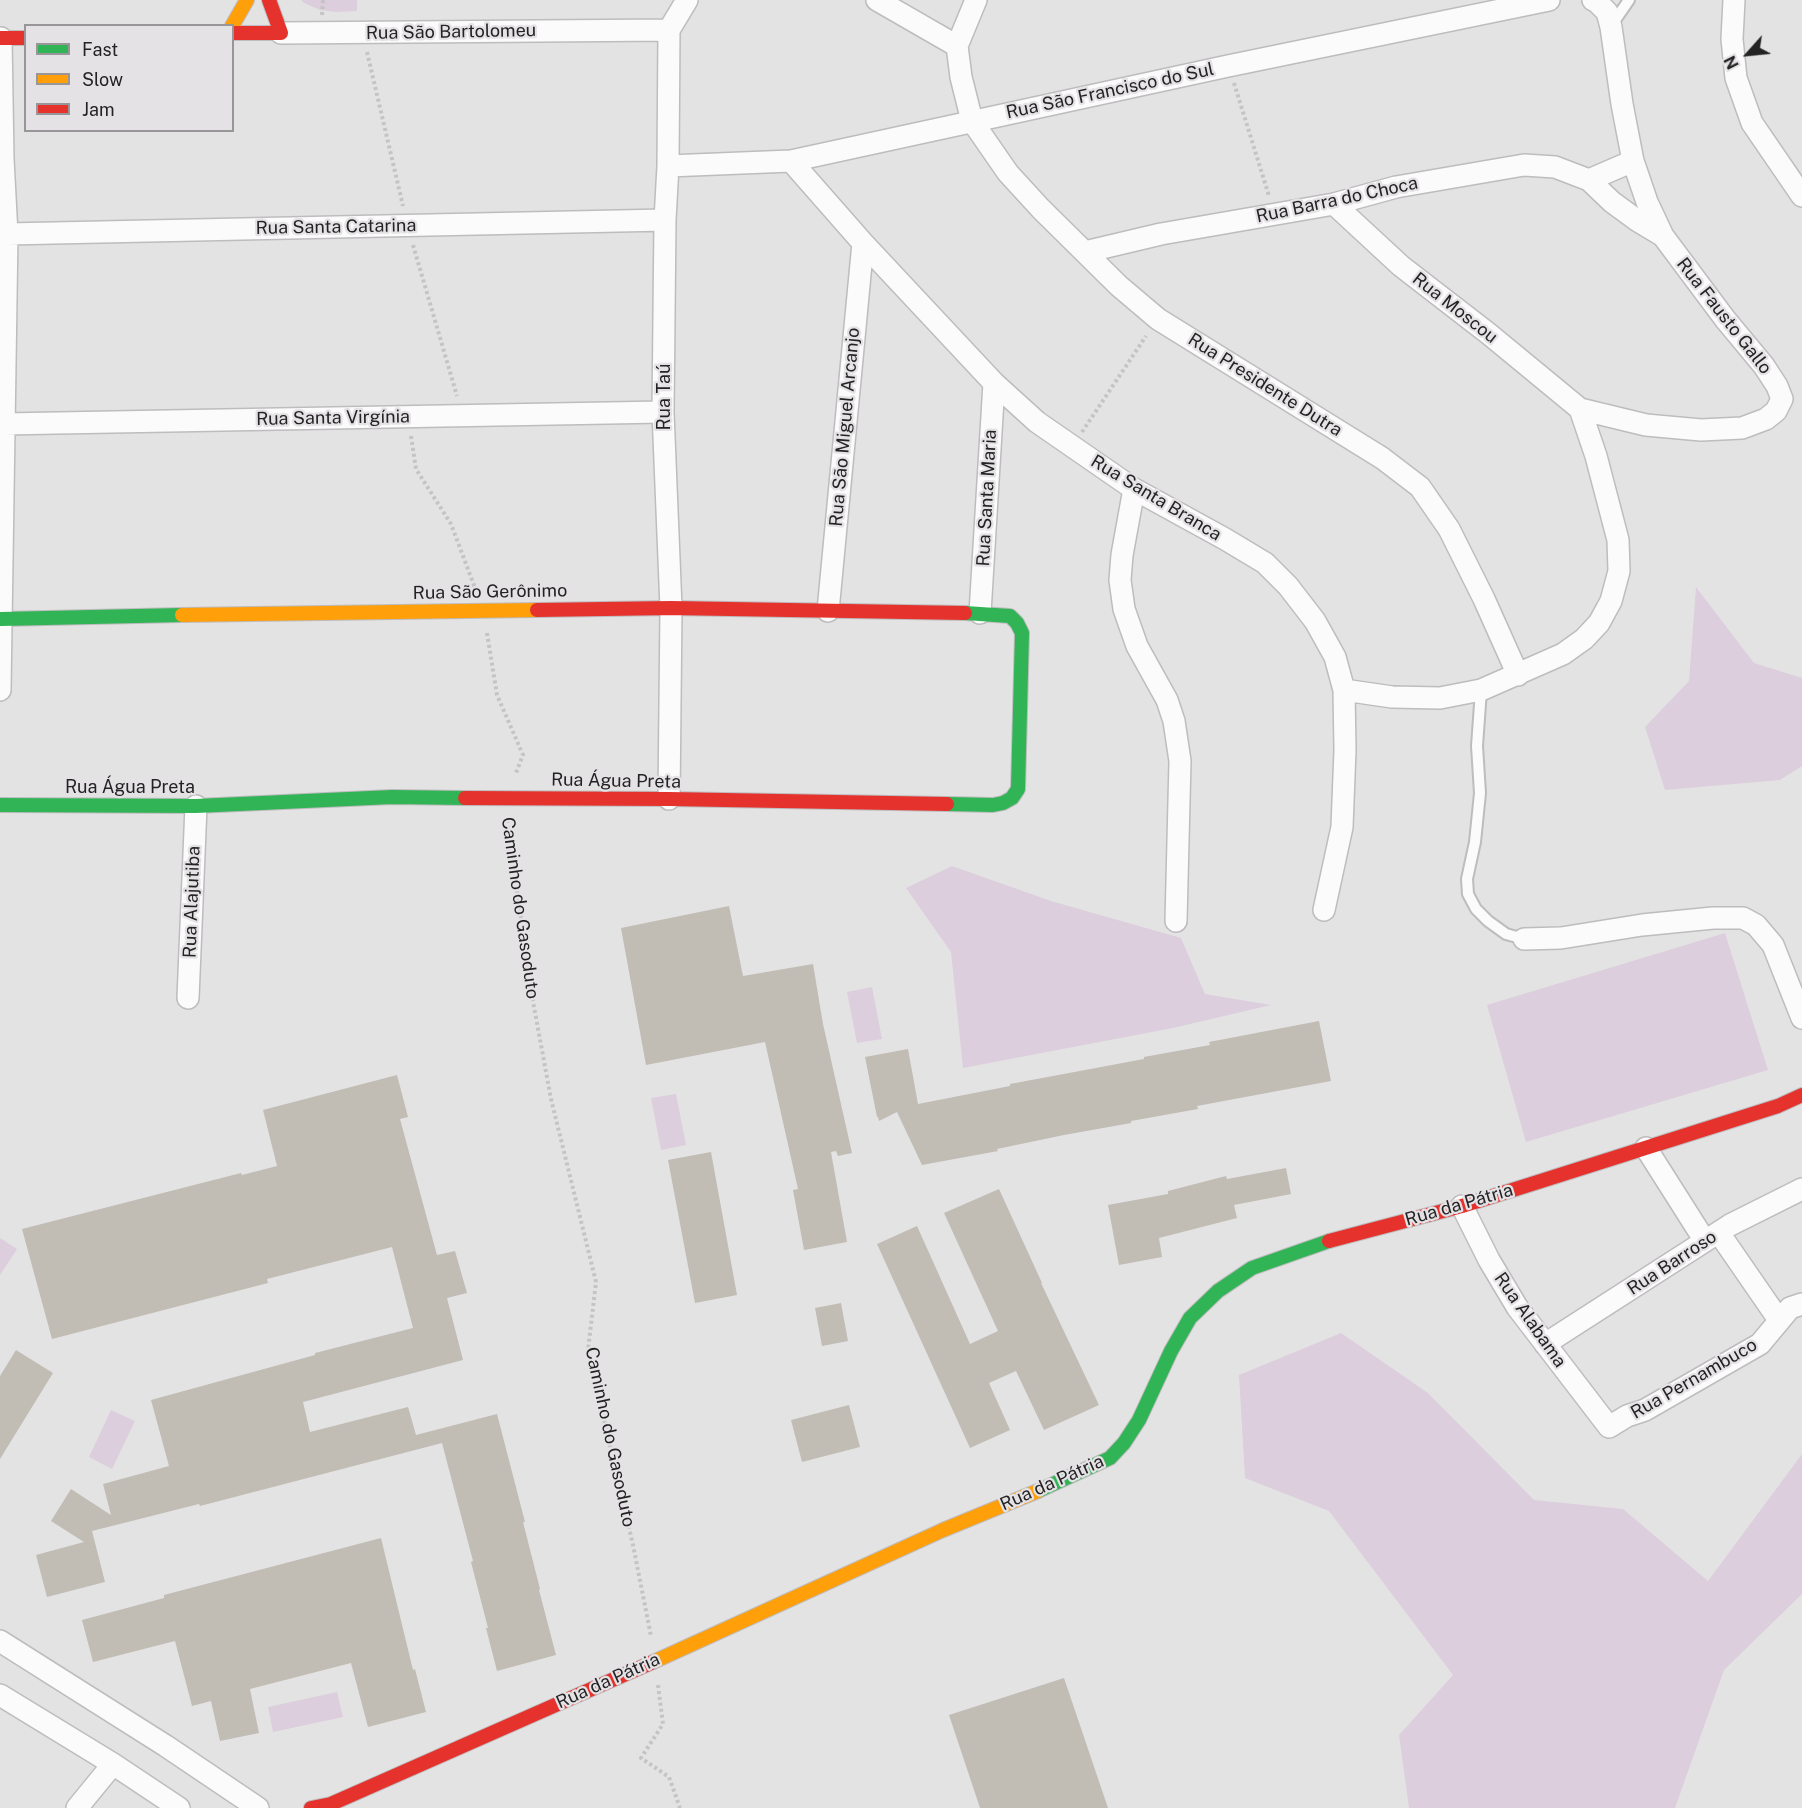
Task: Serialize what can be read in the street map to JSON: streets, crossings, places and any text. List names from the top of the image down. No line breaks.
{"streets":{"street":["Rua São Bartolomeu","Rua São Francisco do Sul","Rua Barra do Choca","Rua Santa Catarina","Rua Moscou","Rua Fausto Gallo","Rua Presidente Dutra","Rua Taú","Rua Santa Virgínia","Rua São Miguel Arcanjo","Rua Santa Maria","Rua Santa Branca","Rua São Gerônimo","Rua Água Preta","Rua Alajutiba","Rua da Pátria","Rua Barroso","Rua Alabama","Rua Pernambuco"],"path":["Caminho do Gasoduto"]},"crossings":[["Rua São Bartolomeu","Rua Taú"],["Rua São Francisco do Sul","Rua Presidente Dutra"],["Rua São Francisco do Sul","Rua Taú"],["Rua São Francisco do Sul","Rua Santa Branca"],["Rua Barra do Choca","Rua Moscou"],["Rua Barra do Choca","Rua Fausto Gallo"],["Rua Barra do Choca","Rua Presidente Dutra"],["Rua Santa Catarina","Rua Taú"],["Rua Moscou","Rua Fausto Gallo"],["Rua Taú","Rua Santa Virgínia"],["Rua Taú","Rua São Gerônimo"],["Rua Taú","Rua Água Preta"],["Rua Santa Virgínia","Caminho do Gasoduto"],["Rua São Miguel Arcanjo","Rua Santa Branca"],["Rua São Miguel Arcanjo","Rua São Gerônimo"],["Rua Santa Maria","Rua Santa Branca"],["Rua Santa Maria","Rua São Gerônimo"],["Rua Santa Maria","Rua Água Preta"],["Rua São Gerônimo","Rua Água Preta"],["Rua São Gerônimo","Caminho do Gasoduto"],["Rua Água Preta","Rua Alajutiba"],["Rua Água Preta","Caminho do Gasoduto"],["Caminho do Gasoduto","Rua da Pátria"],["Rua da Pátria","Rua Alabama"],["Rua Barroso","Rua Alabama"],["Rua Alabama","Rua Pernambuco"]],"legend":["Fast","Slow","Jam"],"north":"bottom left"}
